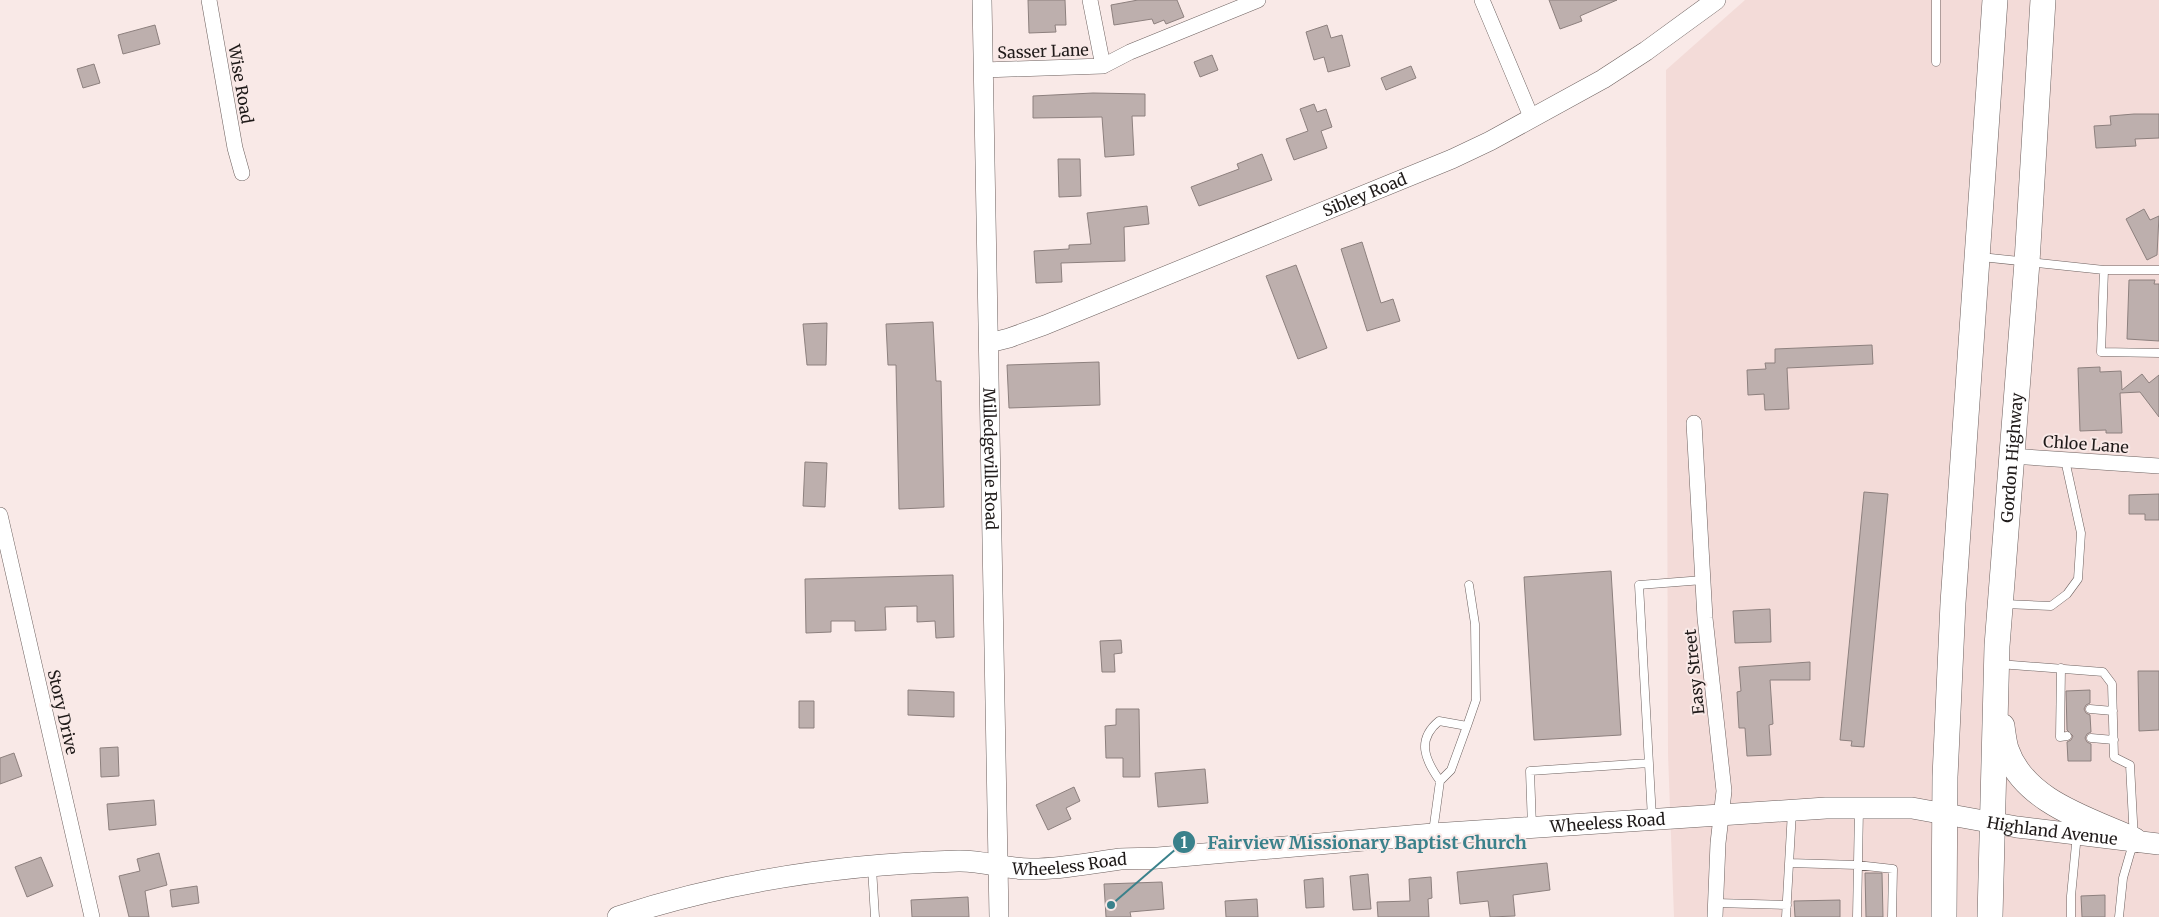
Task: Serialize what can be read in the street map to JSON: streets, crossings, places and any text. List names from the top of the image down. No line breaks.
{"streets":{"highway":["Gordon Highway"],"main road":["Wheeless Road","Highland Avenue"],"street":["Sasser Lane","Wise Road","Sibley Road","Chloe Lane","Milledgeville Road","Easy Street","Story Drive"]},"crossings":[["Sasser Lane","Milledgeville Road"],["Sibley Road","Milledgeville Road"],["Chloe Lane","Gordon Highway"],["Milledgeville Road","Wheeless Road"],["Gordon Highway","Highland Avenue"],["Easy Street","Wheeless Road"],["Wheeless Road","Highland Avenue"]],"places":["Fairview Missionary Baptist Church"]}
